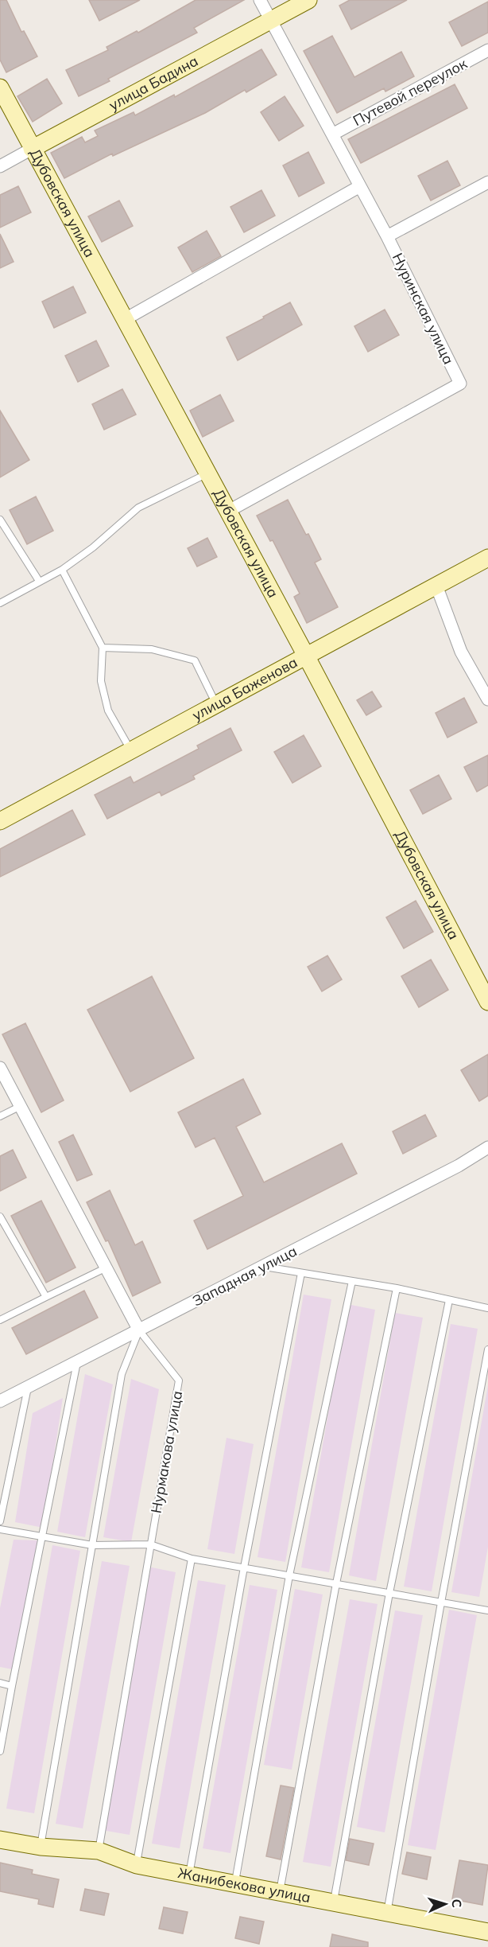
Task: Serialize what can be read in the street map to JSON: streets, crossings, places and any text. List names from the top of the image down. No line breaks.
{"streets":{"main road":["улица Бадина","Дубовская улица","улица Баженова","Жанибекова улица"],"street":["Путевой переулок","Нуринская улица","Западная улица","Нурмакова улица"]},"crossings":[["улица Бадина","Дубовская улица"],["улица Бадина","Нуринская улица"],["Путевой переулок","Нуринская улица"],["Дубовская улица","Нуринская улица"],["Дубовская улица","улица Баженова"],["Западная улица","Нурмакова улица"],["Нурмакова улица","Жанибекова улица"]],"north":"right"}
